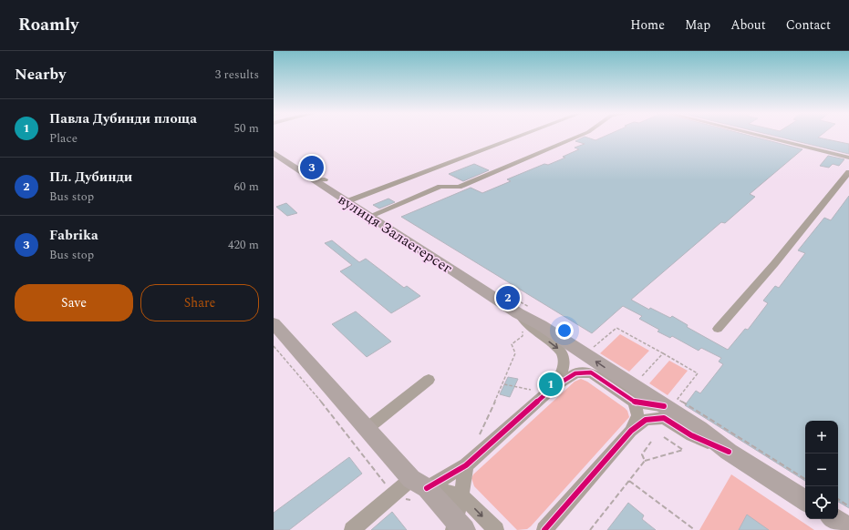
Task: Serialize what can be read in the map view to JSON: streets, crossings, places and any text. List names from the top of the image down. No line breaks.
{"streets":{"main road":["вулиця Залаегерсег"]},"page":{"header":"Roamly","nav":["Home","Map","About","Contact"],"heading":["Nearby","3 results"],"list":[{"mark":"1","name":"Павла Дубинди площа","note":"Place","value":"50 m"},{"mark":"2","name":"Пл. Дубинди","note":"Bus stop","value":"60 m"},{"mark":"3","name":"Fabrika","note":"Bus stop","value":"420 m"}],"pins":["3","2","1"],"buttons":["Save","Share"],"map_buttons":["+","−"]}}
